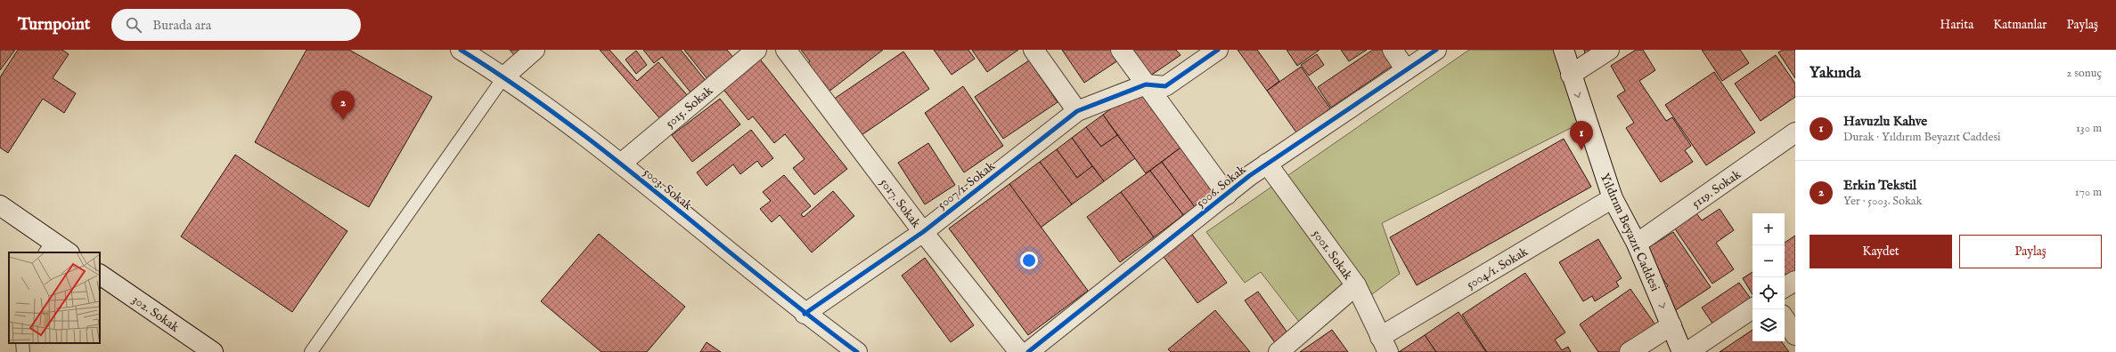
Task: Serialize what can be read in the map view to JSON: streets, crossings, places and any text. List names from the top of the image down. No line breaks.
{"streets":{"street":["5015. Sokak","5007/1. Sokak","5006. Sokak","5003. Sokak","5119. Sokak","5017. Sokak","Yıldırım Beyazıt Caddesi","5001. Sokak","5004/1. Sokak","302. Sokak"]},"crossings":[["5015. Sokak","5003. Sokak"],["5007/1. Sokak","5003. Sokak"],["5007/1. Sokak","5017. Sokak"],["5006. Sokak","5001. Sokak"],["5119. Sokak","Yıldırım Beyazıt Caddesi"],["Yıldırım Beyazıt Caddesi","5004/1. Sokak"],["5001. Sokak","5004/1. Sokak"]],"one_way":["Yıldırım Beyazıt Caddesi"],"page":{"header":"Turnpoint","search":"Burada ara","nav":["Harita","Katmanlar","Paylaş"],"heading":["Yakında","2 sonuç"],"pins":["2","1"],"list":[{"mark":"1","name":"Havuzlu Kahve","note":"Durak · Yıldırım Beyazıt Caddesi","value":"130 m"},{"mark":"2","name":"Erkin Tekstil","note":"Yer · 5003. Sokak","value":"170 m"}],"map_buttons":["+","−"],"buttons":["Kaydet","Paylaş"]}}
